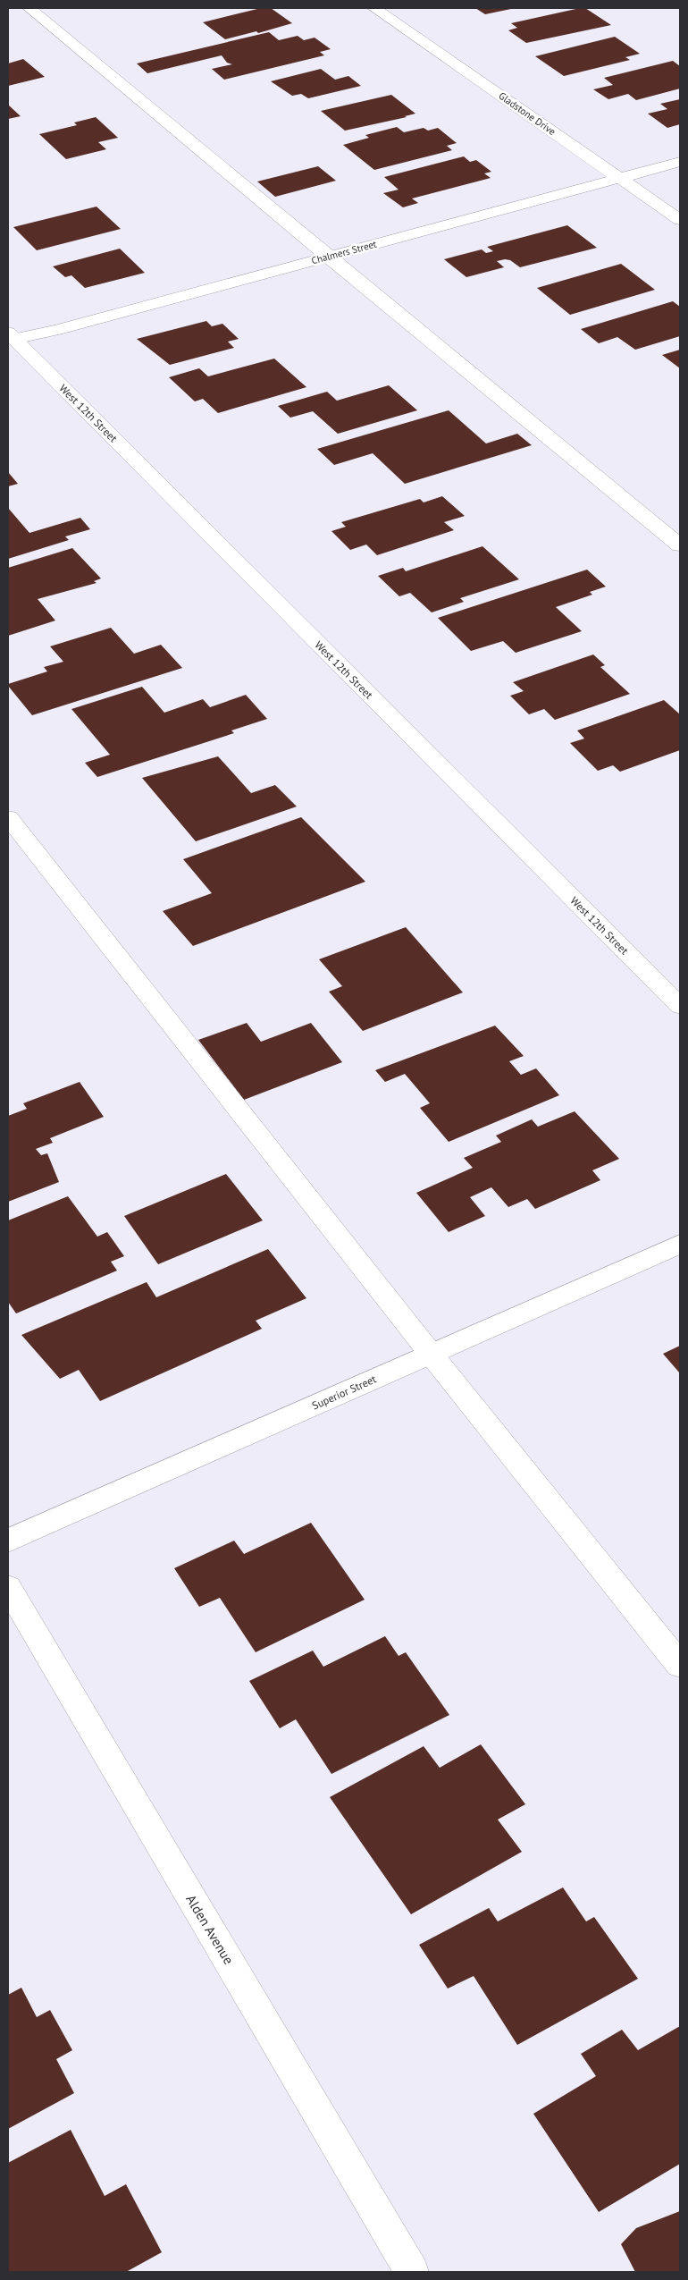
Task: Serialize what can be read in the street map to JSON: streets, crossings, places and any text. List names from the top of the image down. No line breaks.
{"streets":{"street":["Gladstone Drive","Chalmers Street","West 12th Street","Superior Street","Alden Avenue"]},"crossings":[["Gladstone Drive","Chalmers Street"],["Chalmers Street","West 12th Street"]]}
